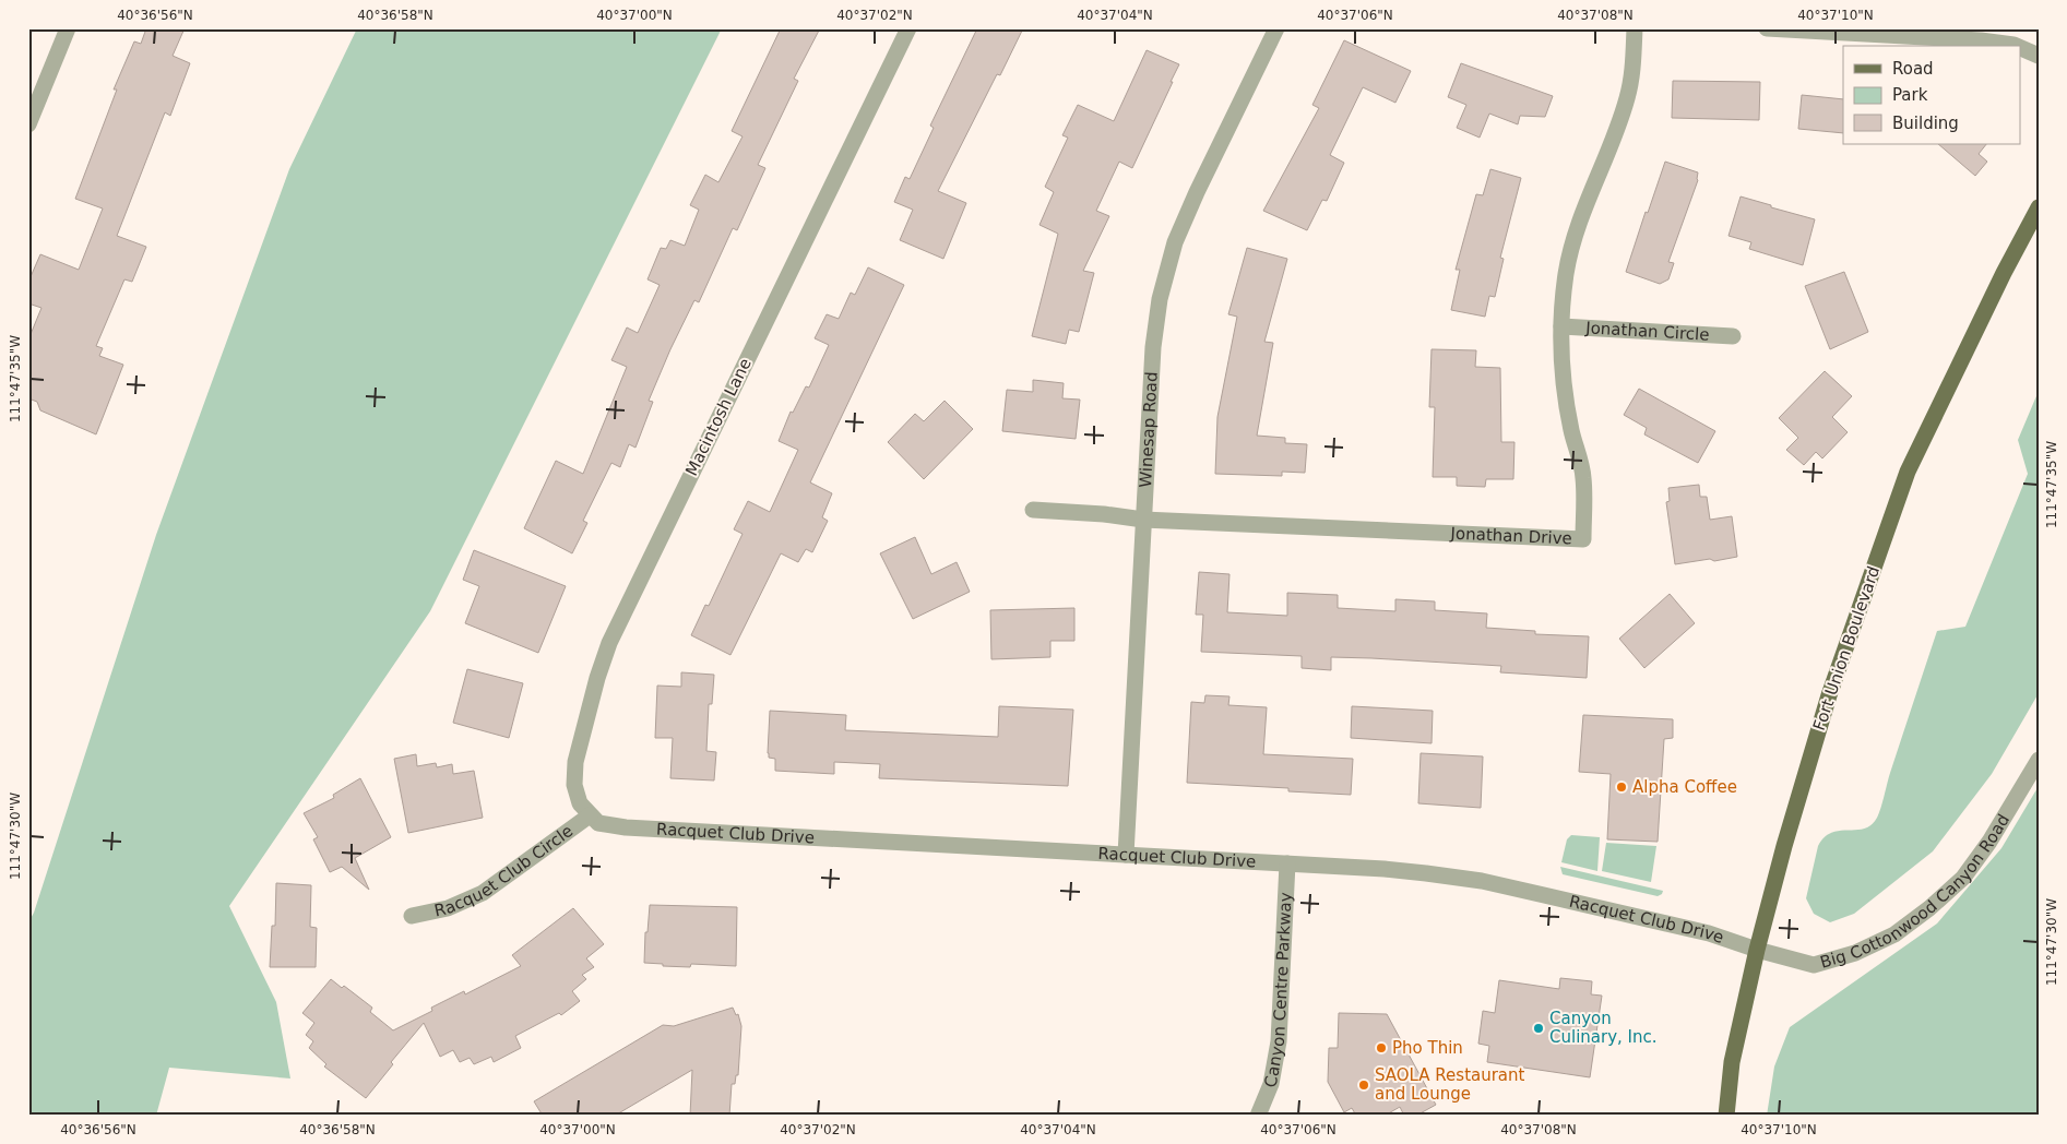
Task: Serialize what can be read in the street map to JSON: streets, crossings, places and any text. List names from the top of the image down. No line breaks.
{"streets":{"main road":["Fort Union Boulevard"],"street":["Jonathan Circle","Macintosh Lane","Winesap Road","Jonathan Drive","Racquet Club Drive","Racquet Club Circle","Big Cottonwood Canyon Road","Canyon Centre Parkway"]},"crossings":[["Jonathan Circle","Jonathan Drive"],["Macintosh Lane","Racquet Club Drive"],["Macintosh Lane","Racquet Club Circle"],["Winesap Road","Jonathan Drive"],["Winesap Road","Racquet Club Drive"],["Fort Union Boulevard","Racquet Club Drive"],["Fort Union Boulevard","Big Cottonwood Canyon Road"],["Racquet Club Drive","Racquet Club Circle"],["Racquet Club Drive","Big Cottonwood Canyon Road"],["Racquet Club Drive","Canyon Centre Parkway"]],"places":["Alpha Coffee","Canyon Culinary, Inc.","Pho Thin","SAOLA Restaurant and Lounge"],"legend":["Road","Park","Building"],"coordinates":["40°36'56\"N","40°36'58\"N","40°37'00\"N","40°37'02\"N","40°37'04\"N","40°37'06\"N","40°37'08\"N","40°37'10\"N","111°47'35\"W","111°47'30\"W"]}
